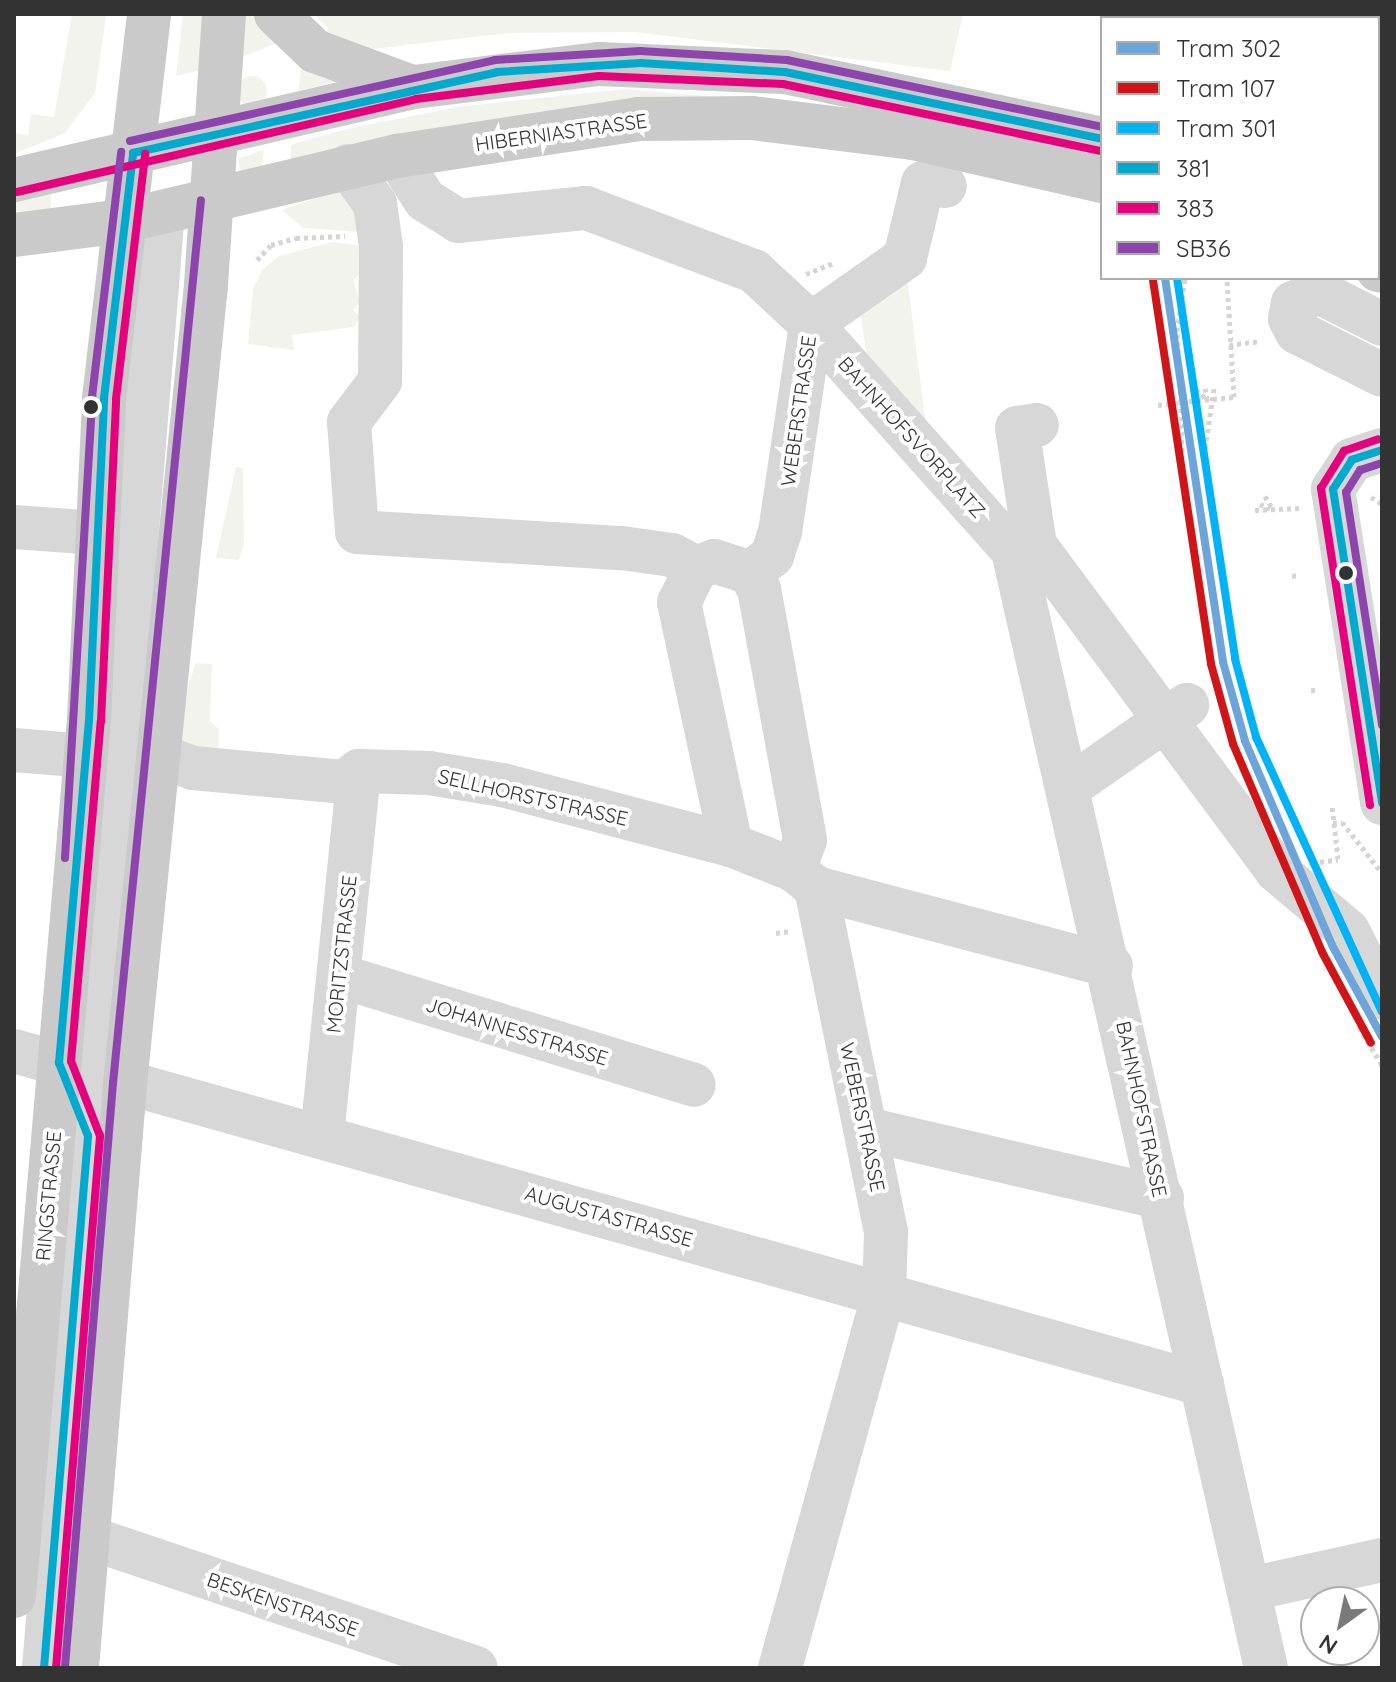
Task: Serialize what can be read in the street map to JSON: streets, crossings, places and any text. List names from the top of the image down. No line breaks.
{"streets":{"main road":["HIBERNIASTRASSE","RINGSTRASSE"],"street":["WEBERSTRASSE","BAHNHOFSVORPLATZ","SELLHORSTSTRASSE","MORITZSTRASSE","JOHANNESSTRASSE","BAHNHOFSTRASSE","AUGUSTASTRASSE","BESKENSTRASSE"]},"crossings":[["HIBERNIASTRASSE","WEBERSTRASSE"],["HIBERNIASTRASSE","RINGSTRASSE"],["WEBERSTRASSE","BAHNHOFSVORPLATZ"],["WEBERSTRASSE","SELLHORSTSTRASSE"],["WEBERSTRASSE","AUGUSTASTRASSE"],["BAHNHOFSVORPLATZ","BAHNHOFSTRASSE"],["SELLHORSTSTRASSE","MORITZSTRASSE"],["SELLHORSTSTRASSE","BAHNHOFSTRASSE"],["SELLHORSTSTRASSE","RINGSTRASSE"],["MORITZSTRASSE","JOHANNESSTRASSE"],["MORITZSTRASSE","AUGUSTASTRASSE"],["BAHNHOFSTRASSE","AUGUSTASTRASSE"],["RINGSTRASSE","AUGUSTASTRASSE"],["RINGSTRASSE","BESKENSTRASSE"]],"lines":["transit line SB36","transit line 381","transit line 383","tram line 302","tram line 107","tram line 301"],"legend":["Tram 302","Tram 107","Tram 301","381","383","SB36"],"north":"bottom left"}
